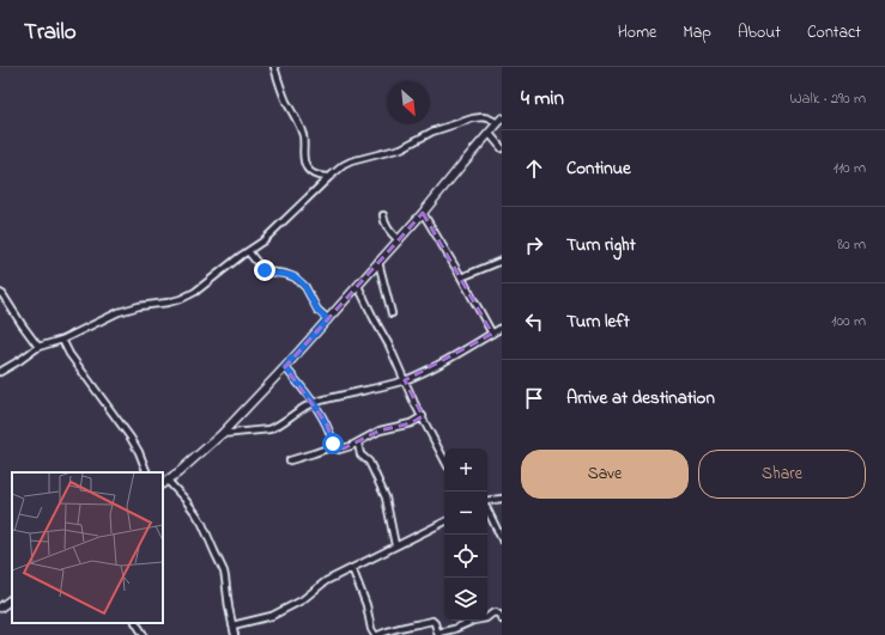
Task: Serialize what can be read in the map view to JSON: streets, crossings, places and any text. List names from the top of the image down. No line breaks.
{"north":"bottom right","page":{"header":"Trailo","nav":["Home","Map","About","Contact"],"heading":["4 min","Walk · 290 m"],"list":[["Continue","110 m"],["Turn right","80 m"],["Turn left","100 m"],"Arrive at destination"],"buttons":["Save","Share"],"map_buttons":["+","−"]}}
